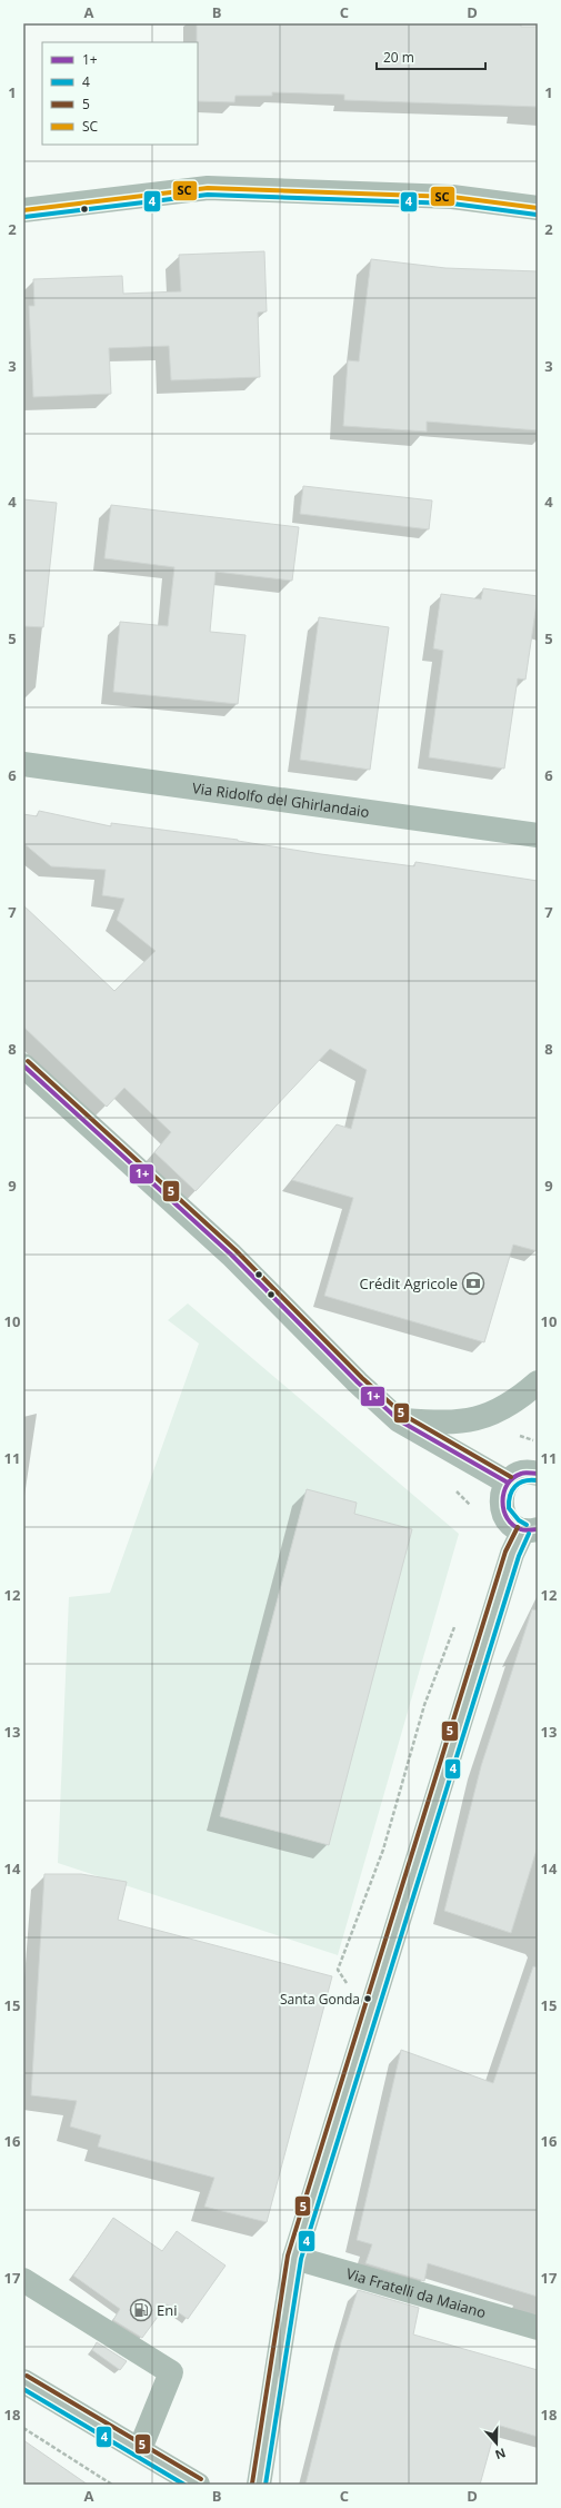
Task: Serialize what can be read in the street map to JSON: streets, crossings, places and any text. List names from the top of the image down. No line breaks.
{"streets":{"street":["Via Ridolfo del Ghirlandaio","Via Fratelli da Maiano"]},"places":{"bank":["Crédit Agricole"],"other":["Santa Gonda"],"fuel station":["Eni"]},"lines":["transit line SC","transit line 4","transit line 5","transit line 1+"],"legend":["1+","4","5","SC"],"scale_bar":"20 m","north":"bottom","grid":{"columns":["A","B","C","D"],"rows":["1","2","3","4","5","6","7","8","9","10","11","12","13","14","15","16","17","18"]}}
